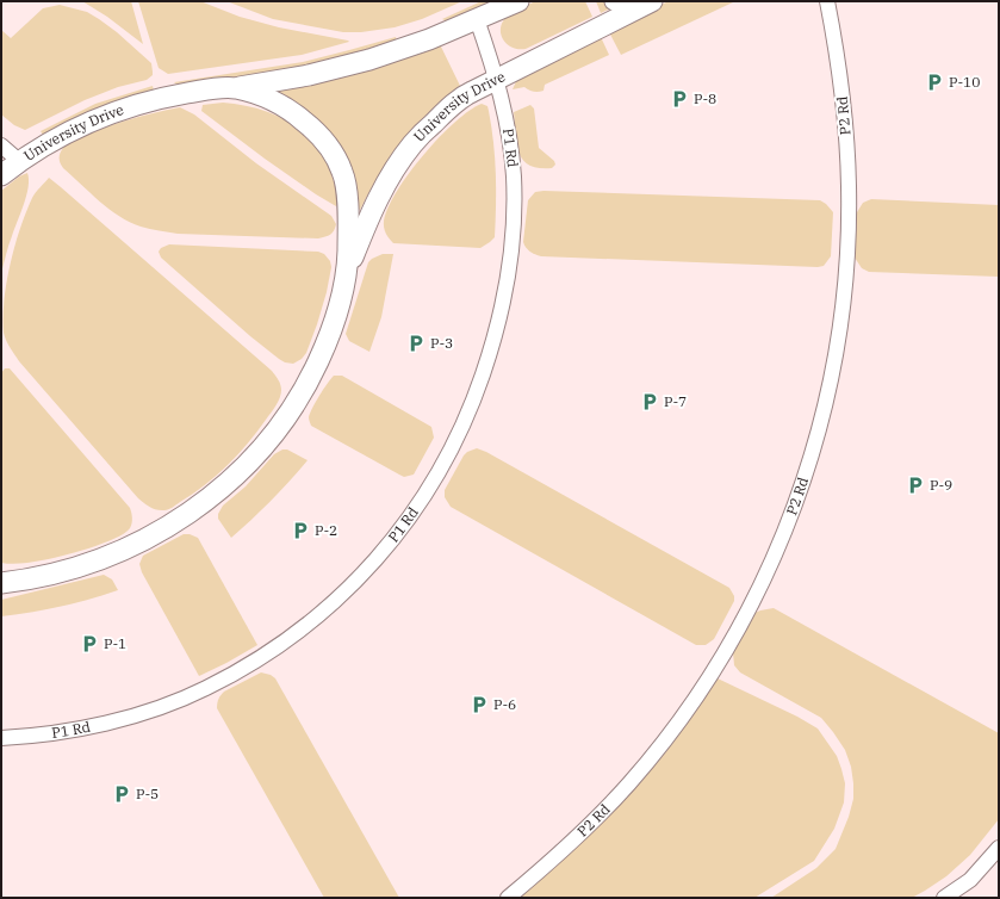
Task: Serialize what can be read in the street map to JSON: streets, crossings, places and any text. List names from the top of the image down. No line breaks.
{"streets":{"main road":["University Drive"],"street":["P2 Rd","P1 Rd"]},"crossings":[["University Drive","P1 Rd"]],"places":{"parking":["P-10","P-8","P-3","P-7","P-9","P-2","P-1","P-6","P-5"]}}
